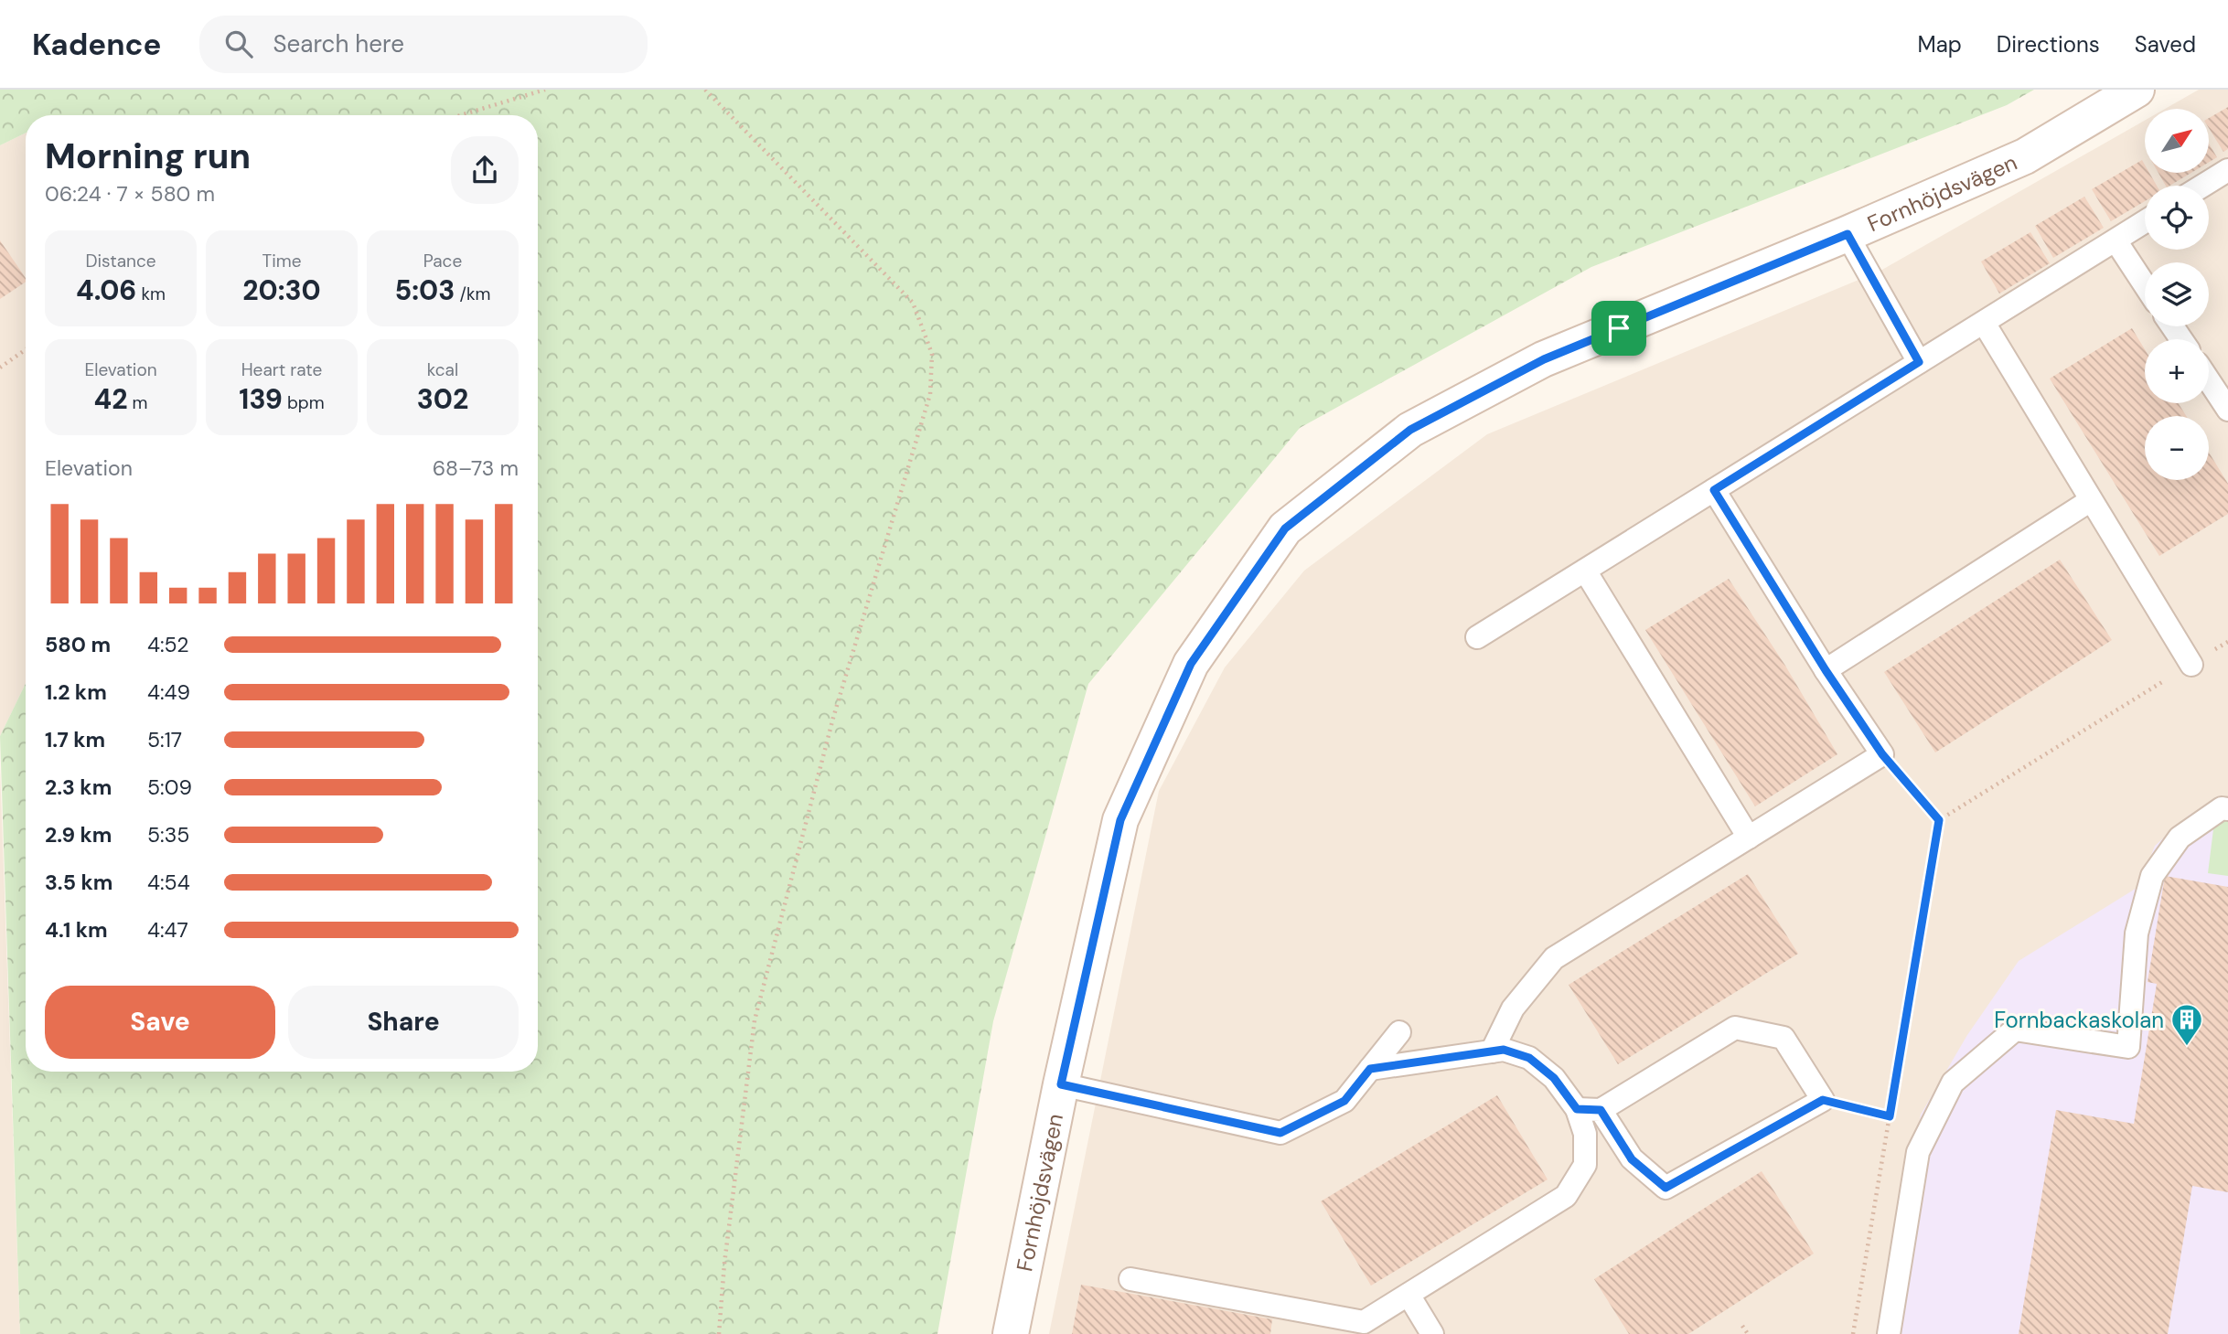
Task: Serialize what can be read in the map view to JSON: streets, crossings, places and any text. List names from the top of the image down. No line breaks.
{"streets":{"street":["Fornhöjdsvägen"]},"places":{"building":["Fornbackaskolan"]},"north":"top right","page":{"header":"Kadence","search":"Search here","nav":["Map","Directions","Saved"],"map_buttons":["+","−"],"heading":["Morning run","06:24 · 7 × 580 m"],"stats":[["Distance","4.06 km"],["Time","20:30"],["Pace","5:03 /km"],["Elevation","42 m"],["Heart rate","139 bpm"],["kcal","302"]],"chart":["Elevation","68–73 m"],"list":[{"name":"580 m","note":"4:52"},{"name":"1.2 km","note":"4:49"},{"name":"1.7 km","note":"5:17"},{"name":"2.3 km","note":"5:09"},{"name":"2.9 km","note":"5:35"},{"name":"3.5 km","note":"4:54"},{"name":"4.1 km","note":"4:47"}],"buttons":["Save","Share"]}}
